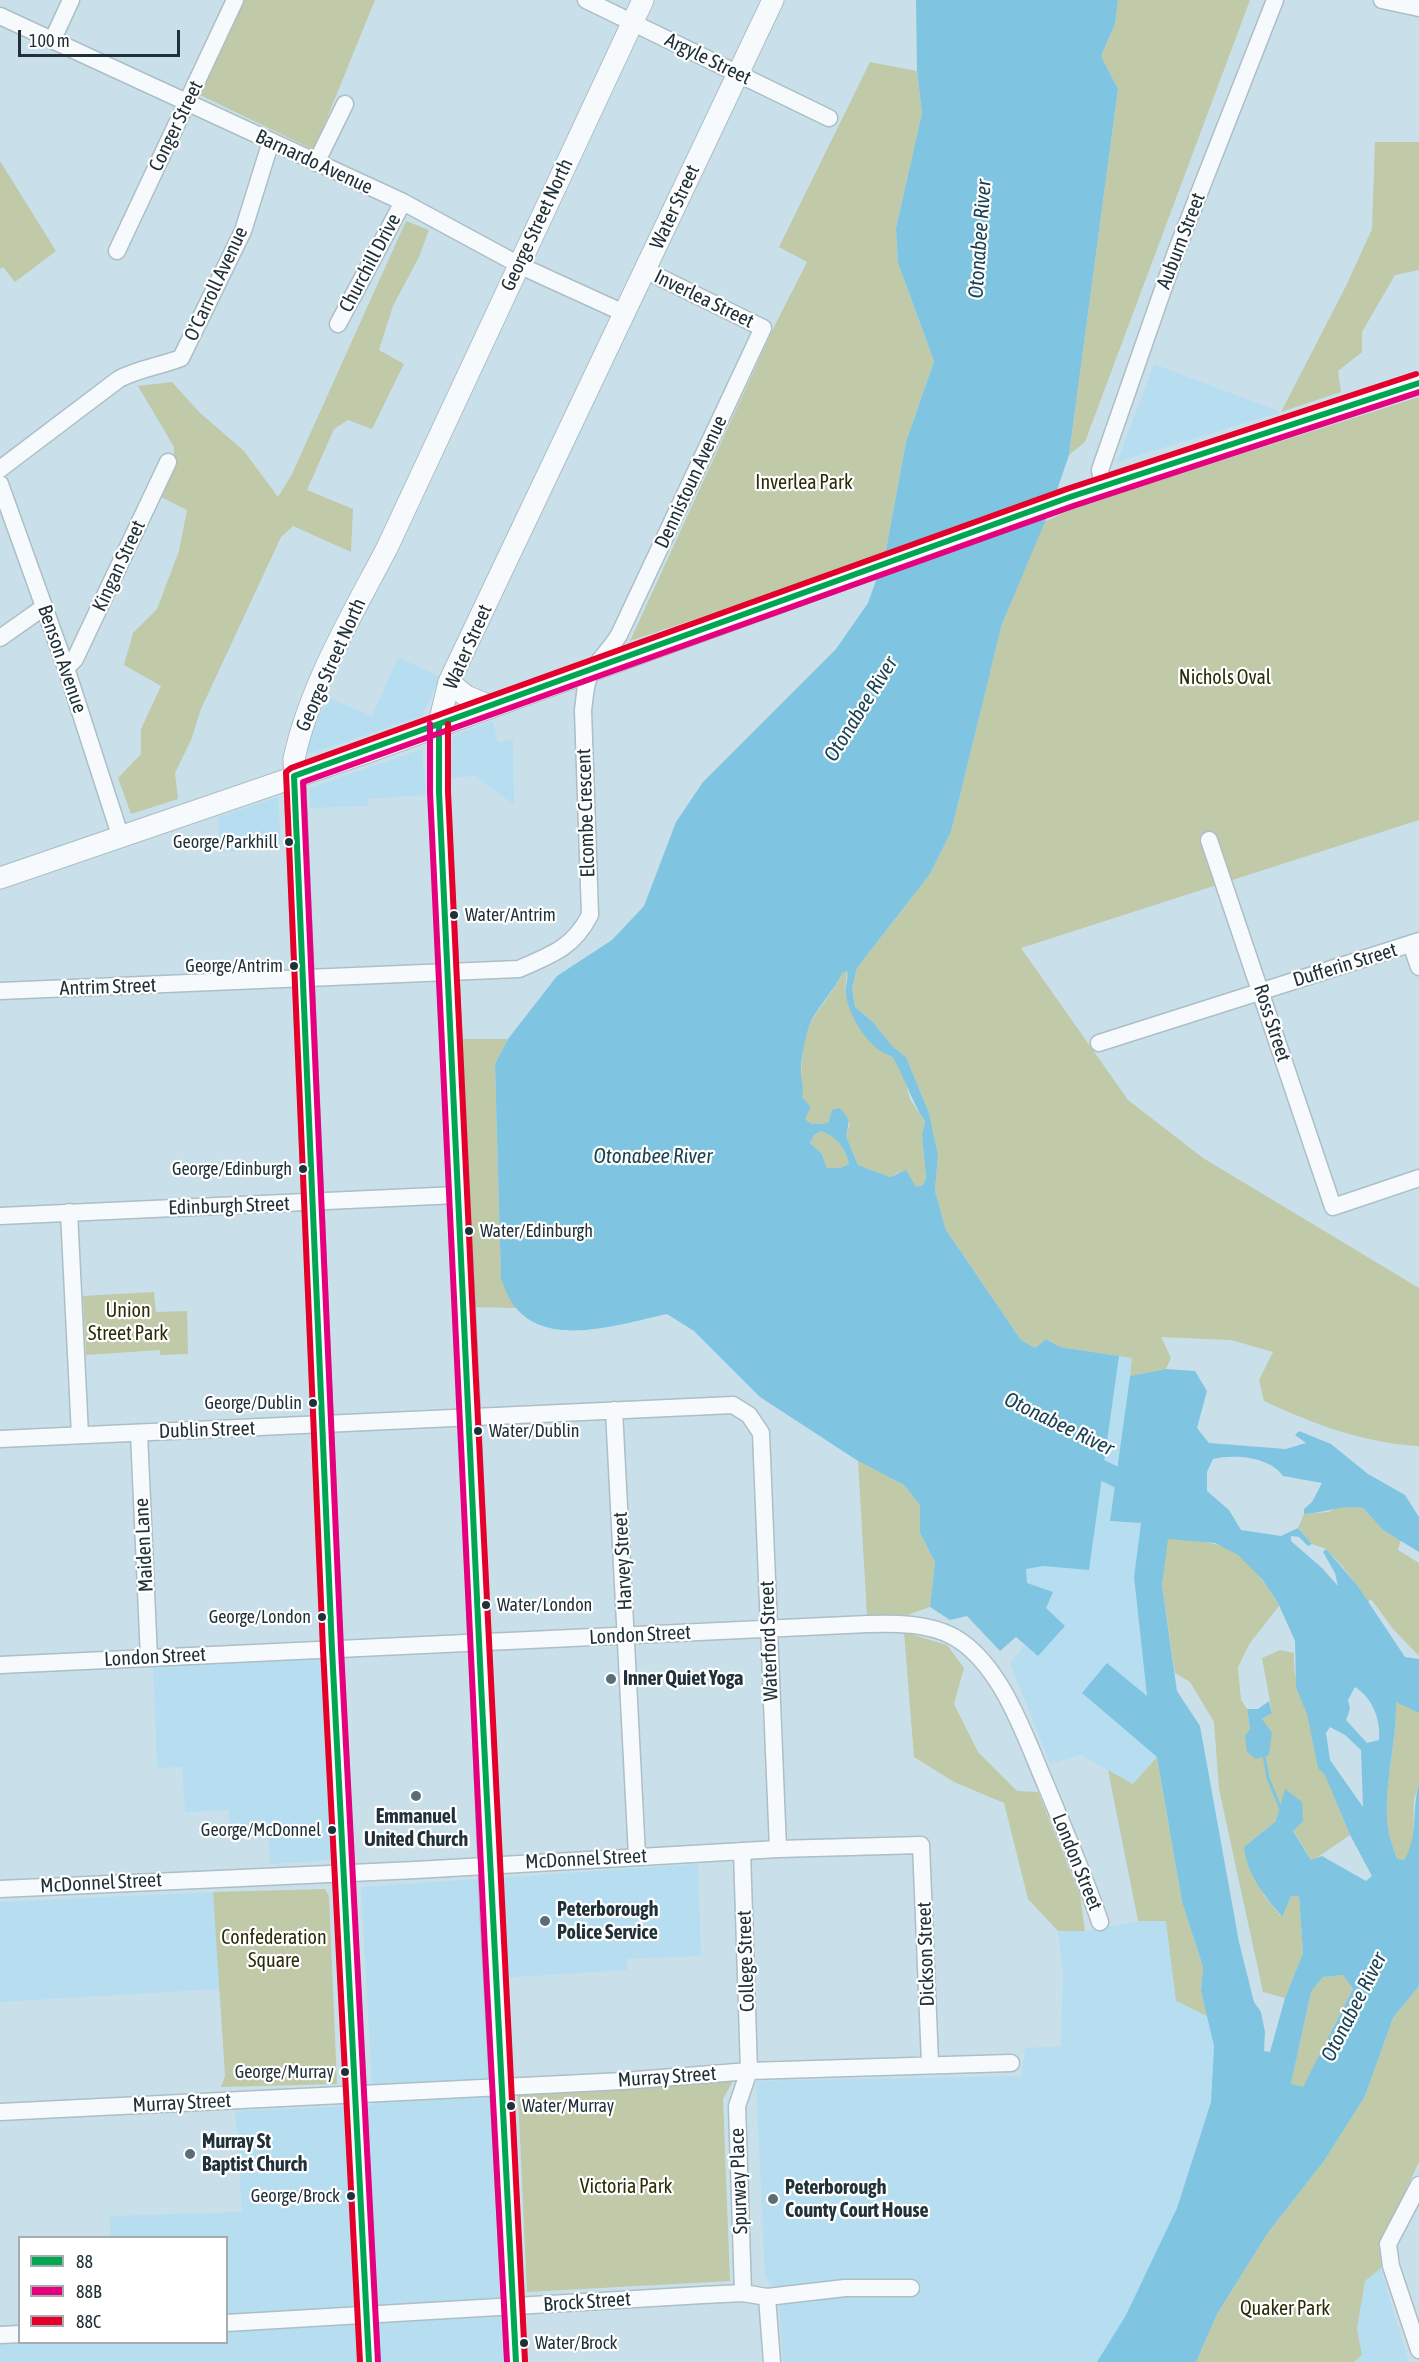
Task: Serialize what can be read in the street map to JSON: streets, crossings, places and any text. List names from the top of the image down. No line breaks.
{"streets":{"main road":["Water Street","George Street North"],"street":["Argyle Street","Conger Street","Barnardo Avenue","Auburn Street","Churchill Drive","O'Carroll Avenue","Inverlea Street","Dennistoun Avenue","Kingan Street","Benson Avenue","Elcombe Crescent","Dufferin Street","Antrim Street","Ross Street","Edinburgh Street","Dublin Street","Maiden Lane","Harvey Street","London Street","Waterford Street","McDonnel Street","Dickson Street","College Street","Murray Street","Spurway Place","Brock Street"]},"crossings":[["Argyle Street","Water Street"],["Argyle Street","George Street North"],["Conger Street","Barnardo Avenue"],["Barnardo Avenue","Water Street"],["Barnardo Avenue","George Street North"],["Barnardo Avenue","Churchill Drive"],["Barnardo Avenue","O'Carroll Avenue"],["Water Street","Inverlea Street"],["Water Street","Antrim Street"],["Water Street","Edinburgh Street"],["Water Street","Dublin Street"],["Water Street","London Street"],["Water Street","McDonnel Street"],["Water Street","Murray Street"],["Water Street","Brock Street"],["George Street North","Antrim Street"],["George Street North","Edinburgh Street"],["George Street North","Dublin Street"],["George Street North","London Street"],["George Street North","McDonnel Street"],["George Street North","Murray Street"],["George Street North","Brock Street"],["Inverlea Street","Dennistoun Avenue"],["Dennistoun Avenue","Elcombe Crescent"],["Kingan Street","Benson Avenue"],["Elcombe Crescent","Antrim Street"],["Dufferin Street","Ross Street"],["Dublin Street","Maiden Lane"],["Dublin Street","Harvey Street"],["Dublin Street","Waterford Street"],["Maiden Lane","London Street"],["Harvey Street","London Street"],["Harvey Street","McDonnel Street"],["London Street","Waterford Street"],["Waterford Street","McDonnel Street"],["McDonnel Street","Dickson Street"],["McDonnel Street","College Street"],["Dickson Street","Murray Street"],["College Street","Murray Street"],["College Street","Spurway Place"],["Murray Street","Spurway Place"],["Spurway Place","Brock Street"]],"water":["Otonabee River"],"parks":["Inverlea Park","Nichols Oval","Union Street Park","Confederation Square","Victoria Park","Quaker Park"],"places":["George/Parkhill","Water/Antrim","George/Antrim","George/Edinburgh","Water/Edinburgh","George/Dublin","Water/Dublin","Water/London","George/London","Inner Quiet Yoga","Emmanuel United Church","George/McDonnel","Peterborough Police Service","George/Murray","Water/Murray","Murray St Baptist Church","George/Brock","Peterborough County Court House","Water/Brock"],"lines":["transit line 88C","transit line 88","transit line 88B"],"legend":["88","88B","88C"],"scale_bar":"100 m"}
